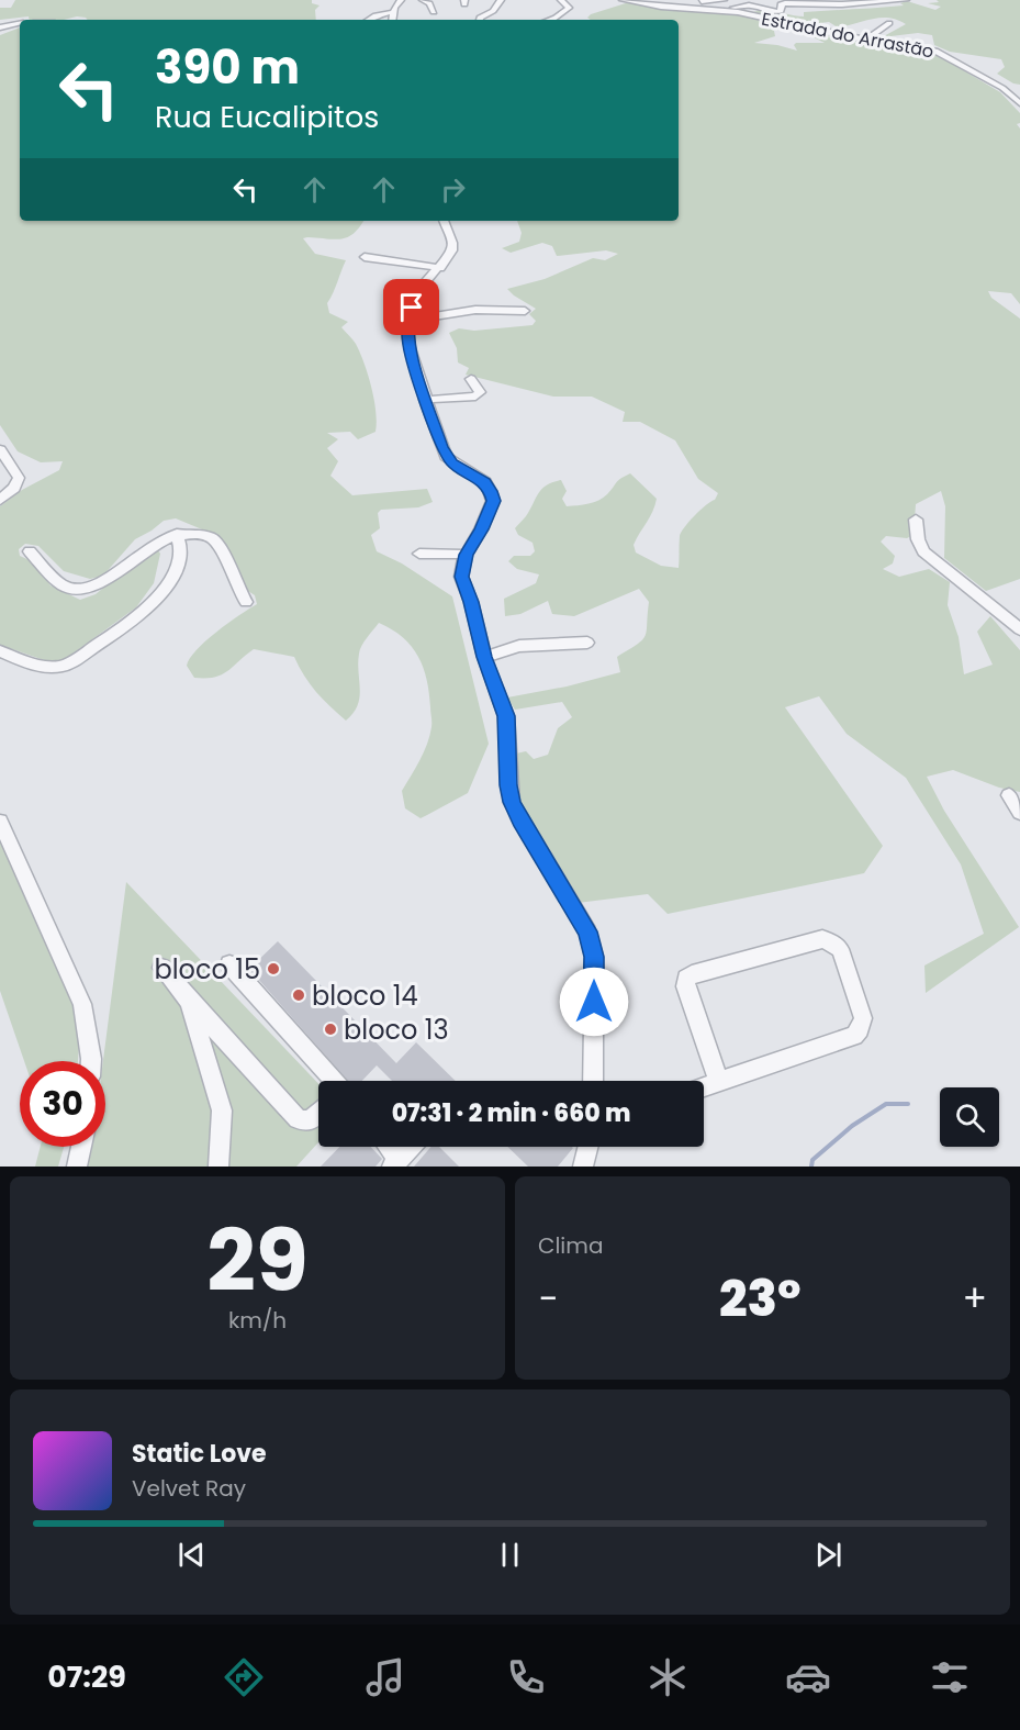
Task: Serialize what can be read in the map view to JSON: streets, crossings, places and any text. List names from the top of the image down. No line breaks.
{"streets":{"street":["Estrada do Arrastão"]},"places":["bloco 15","bloco 14","bloco 13"],"page":{"turn":["390 m","Rua Eucalipitos"],"limit":"30","trip":"07:31 · 2 min · 660 m","tile":[["29","km/h"],"Clima"],"heat":["−","23°","+"],"song":["Static Love","Velvet Ray"],"tabs":"07:29"}}
